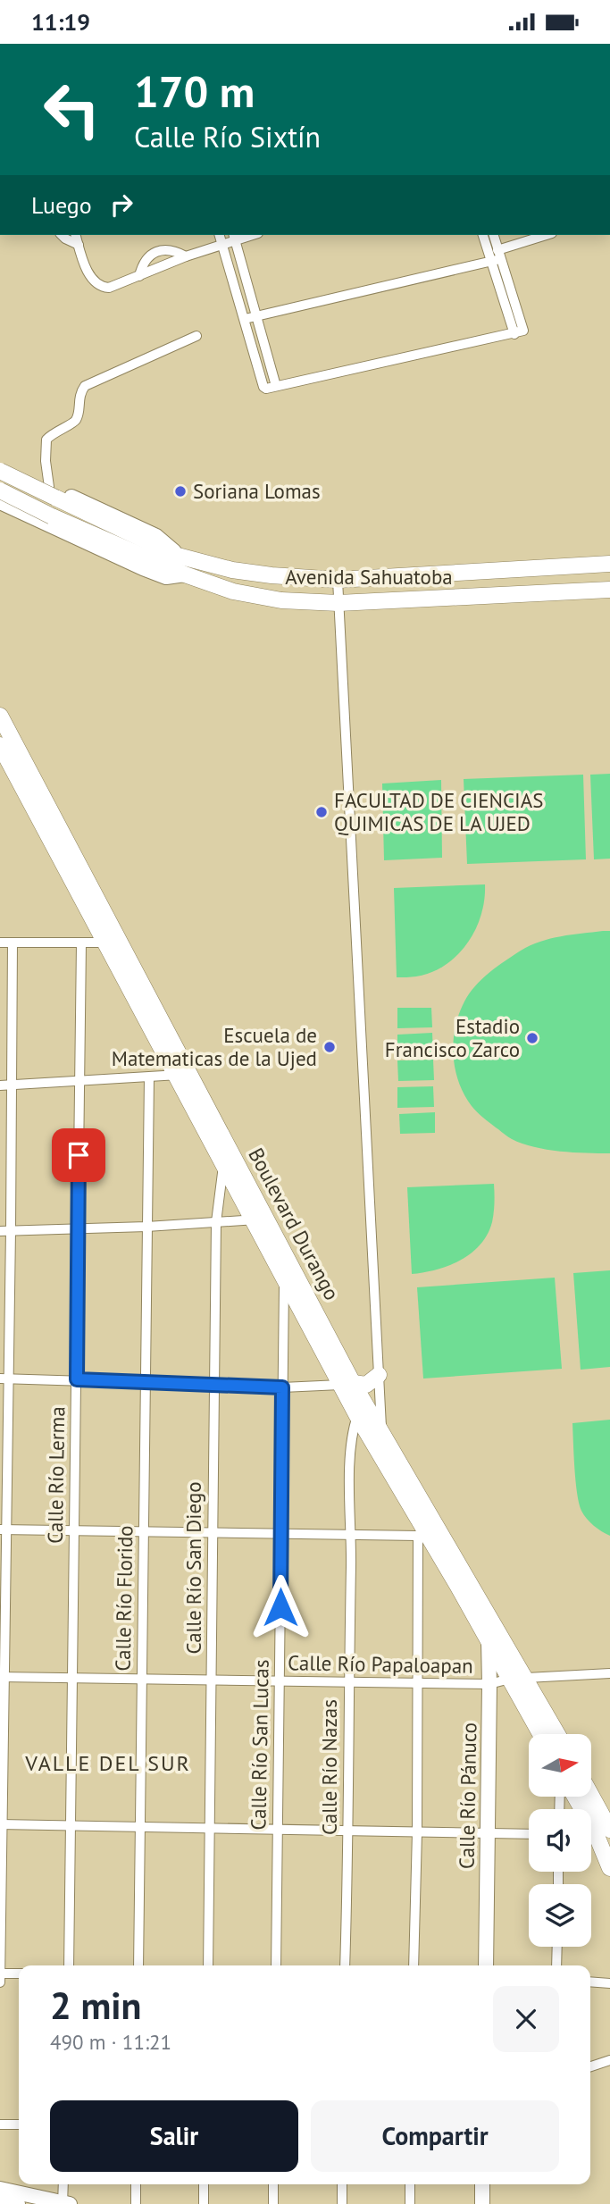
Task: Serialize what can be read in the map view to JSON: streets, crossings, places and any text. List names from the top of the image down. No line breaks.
{"streets":{"main road":["Avenida Sahuatoba","Boulevard Durango"],"street":["Calle Río Lerma","Calle Río San Diego","Calle Río Florido","Calle Río Papaloapan","Calle Río San Lucas","Calle Río Nazas","Calle Río Pánuco"]},"crossings":[["Boulevard Durango","Calle Río San Diego"],["Boulevard Durango","Calle Río Papaloapan"],["Boulevard Durango","Calle Río San Lucas"],["Boulevard Durango","Calle Río Nazas"],["Boulevard Durango","Calle Río Pánuco"],["Calle Río Lerma","Calle Río Papaloapan"],["Calle Río San Diego","Calle Río Papaloapan"],["Calle Río Florido","Calle Río Papaloapan"],["Calle Río Papaloapan","Calle Río San Lucas"],["Calle Río Papaloapan","Calle Río Nazas"],["Calle Río Papaloapan","Calle Río Pánuco"]],"districts":["VALLE DEL SUR"],"places":["Soriana Lomas","FACULTAD DE CIENCIAS QUIMICAS DE LA UJED","Estadio Francisco Zarco","Escuela de Matematicas de la Ujed"],"north":"right","page":{"status":"11:19","turn":["170 m","Calle Río Sixtín"],"then":"Luego","heading":["2 min","490 m · 11:21"],"buttons":["Salir","Compartir"]}}
